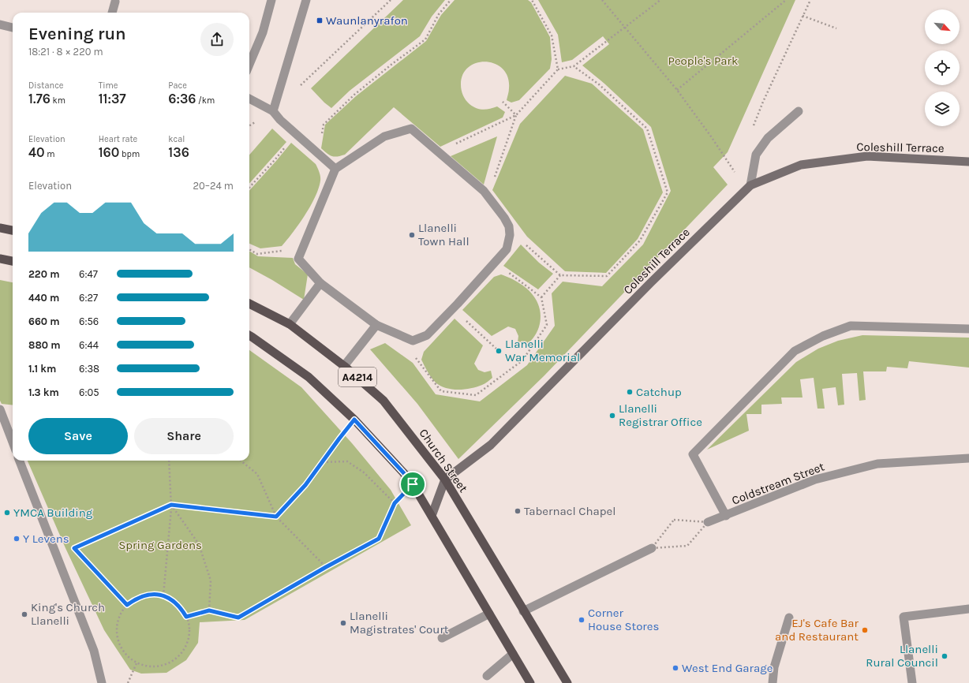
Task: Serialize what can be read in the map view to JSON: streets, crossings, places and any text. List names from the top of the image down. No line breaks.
{"streets":{"main road":["Coleshill Terrace","A4214","Church Street"],"street":["Coldstream Street"]},"crossings":[["Coleshill Terrace","Church Street"]],"parks":["People's Park","Spring Gardens"],"places":{"transit":["Waunlanyrafon"],"other":["Llanelli Town Hall","Llanelli War Memorial","Catchup","Llanelli Registrar Office","Tabernacl Chapel","YMCA Building","Y Levens","King's Church Llanelli","Corner House Stores","Llanelli Magistrates' Court","EJ's Cafe Bar and Restaurant","Llanelli Rural Council","West End Garage"]},"north":"bottom right","page":{"heading":["Evening run","18:21 · 8 × 220 m"],"stats":[["Distance","1.76 km"],["Time","11:37"],["Pace","6:36 /km"],["Elevation","40 m"],["Heart rate","160 bpm"],["kcal","136"]],"chart":["Elevation","20–24 m"],"list":[{"name":"220 m","note":"6:47"},{"name":"440 m","note":"6:27"},{"name":"660 m","note":"6:56"},{"name":"880 m","note":"6:44"},{"name":"1.1 km","note":"6:38"},{"name":"1.3 km","note":"6:05"}],"buttons":["Save","Share"]}}
